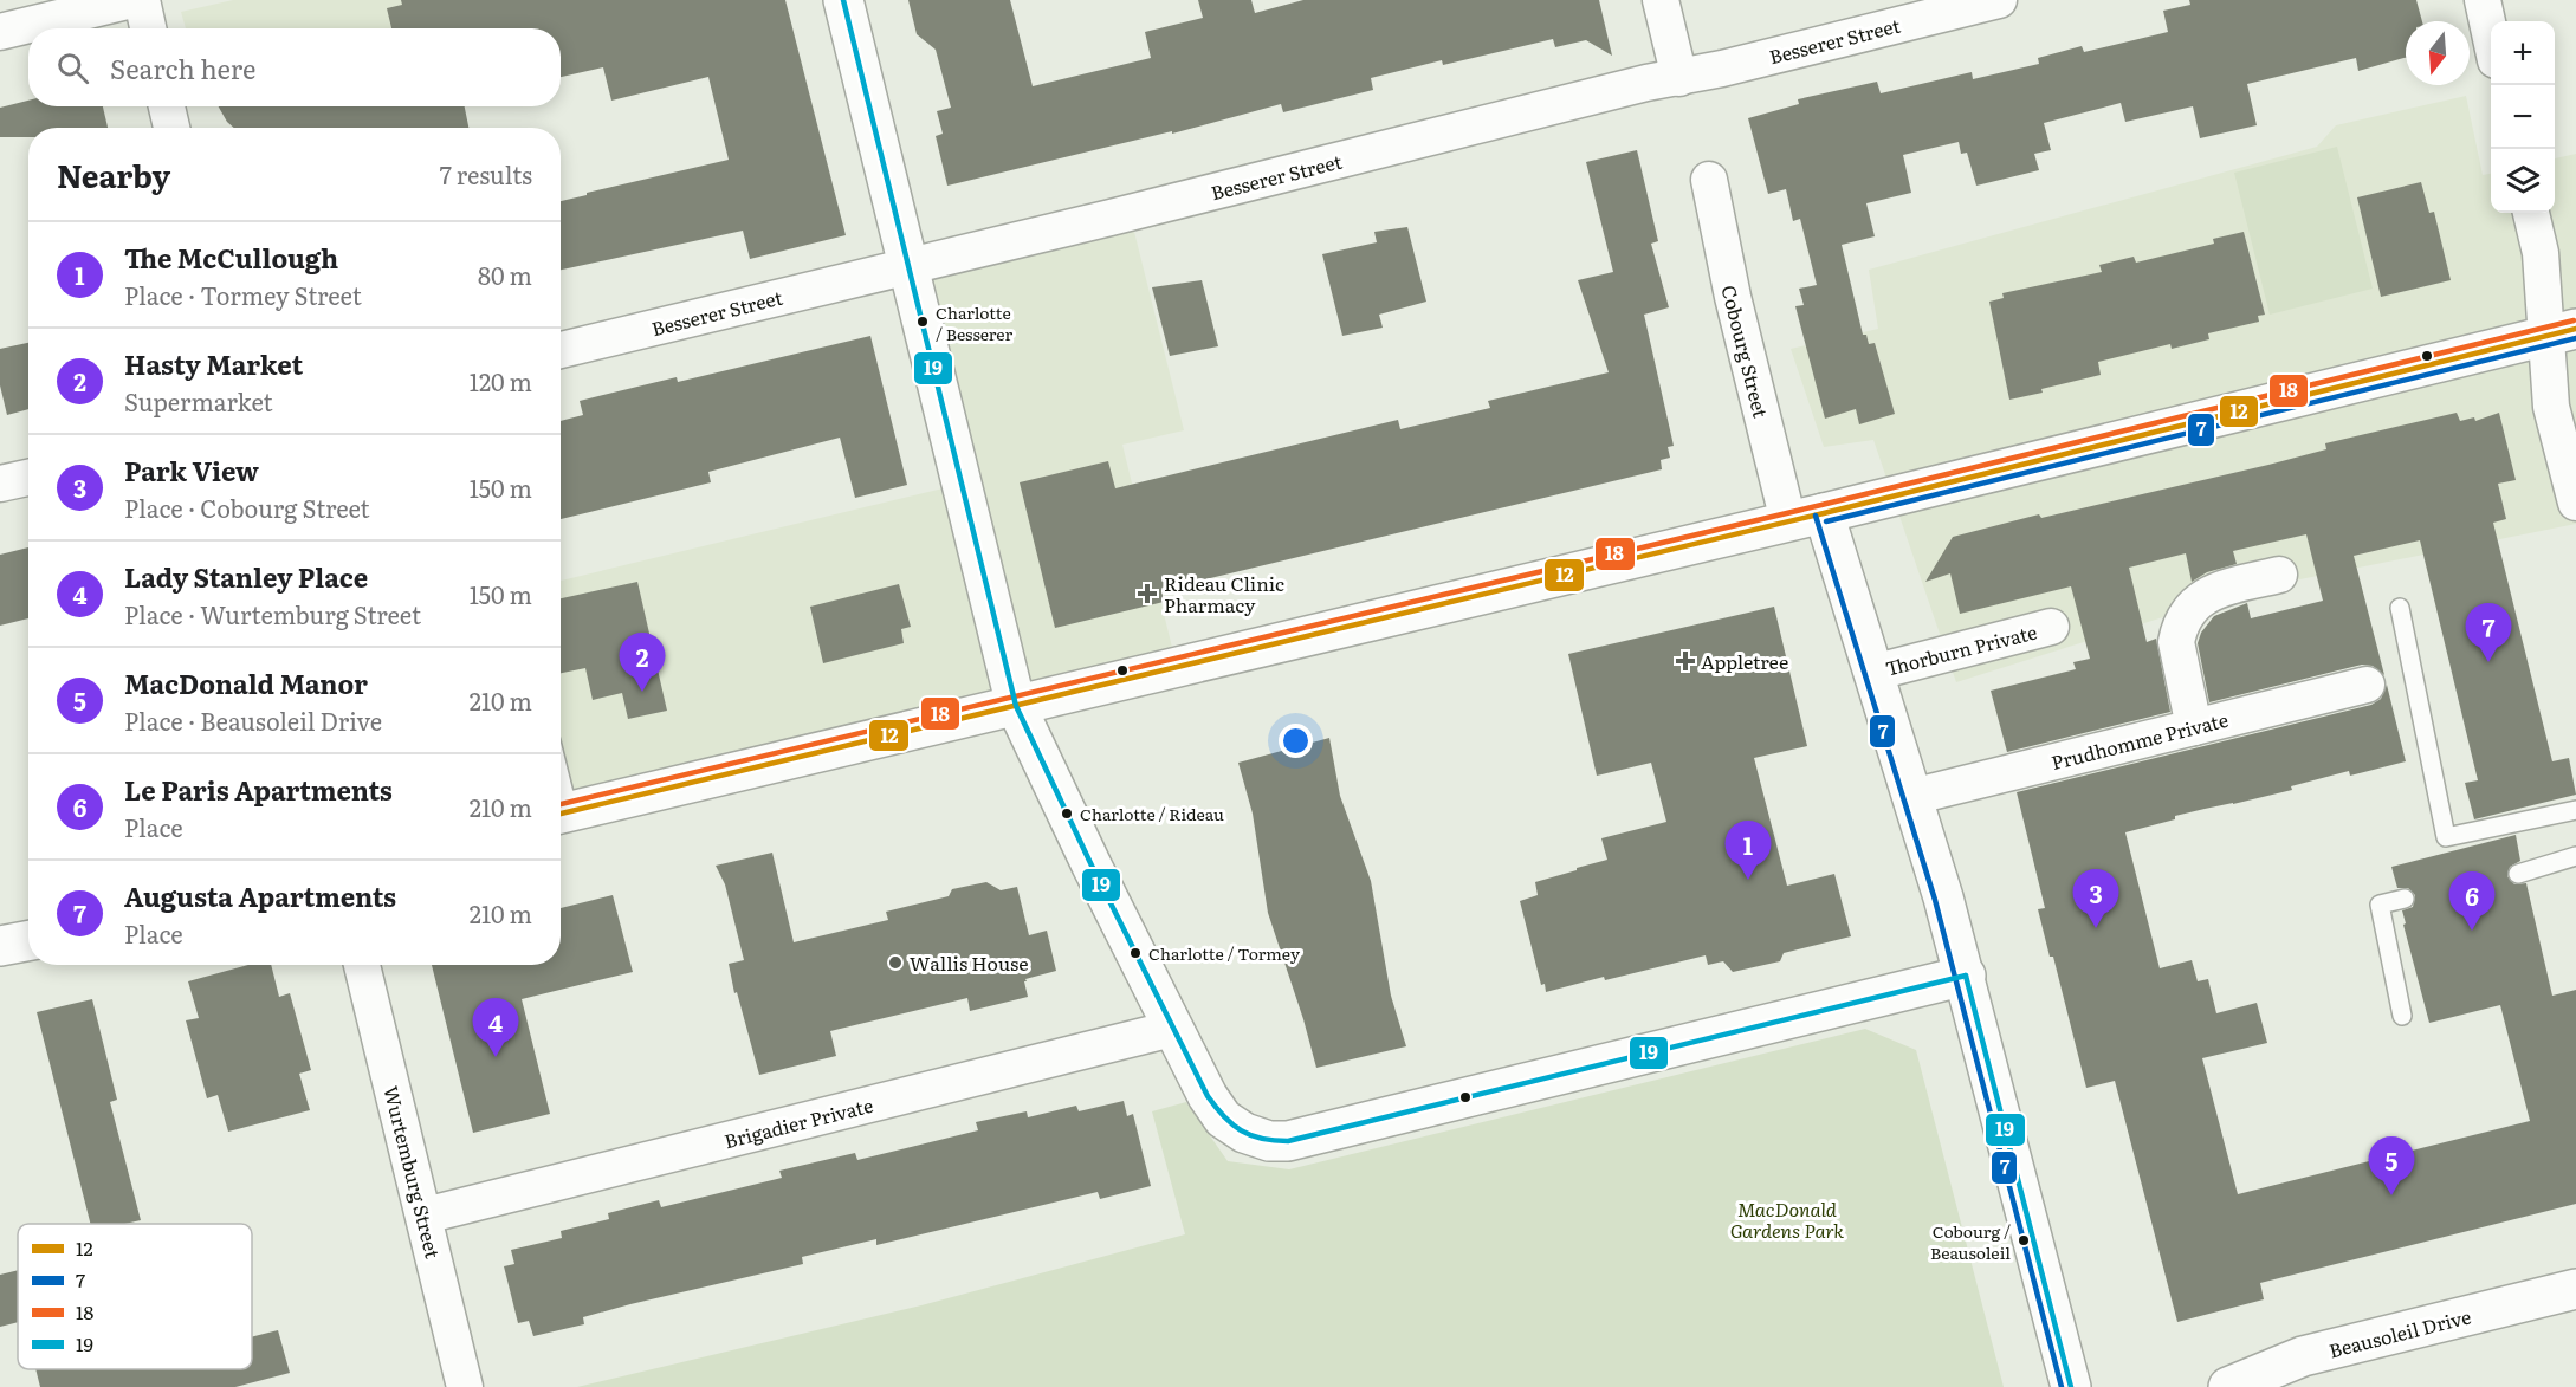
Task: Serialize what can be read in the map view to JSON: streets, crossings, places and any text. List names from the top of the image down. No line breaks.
{"streets":{"street":["Besserer Street","Cobourg Street","Thorburn Private","Prudhomme Private","Brigadier Private","Wurtemburg Street","Beausoleil Drive"]},"crossings":[["Cobourg Street","Thorburn Private"],["Cobourg Street","Prudhomme Private"],["Brigadier Private","Wurtemburg Street"]],"parks":["MacDonald Gardens Park"],"places":{"other":["Charlotte / Besserer","Charlotte / Rideau","Charlotte / Tormey","Wallis House","Cobourg / Beausoleil"],"health":["Rideau Clinic Pharmacy","Appletree"]},"lines":["transit line 19","transit line 18","transit line 12","transit line 7"],"legend":["12","7","18","19"],"north":"bottom","page":{"map_buttons":["+","−"],"search":"Search here","heading":["Nearby","7 results"],"list":[{"mark":"1","name":"The McCullough","note":"Place · Tormey Street","value":"80 m"},{"mark":"2","name":"Hasty Market","note":"Supermarket","value":"120 m"},{"mark":"3","name":"Park View","note":"Place · Cobourg Street","value":"150 m"},{"mark":"4","name":"Lady Stanley Place","note":"Place · Wurtemburg Street","value":"150 m"},{"mark":"5","name":"MacDonald Manor","note":"Place · Beausoleil Drive","value":"210 m"},{"mark":"6","name":"Le Paris Apartments","note":"Place","value":"210 m"},{"mark":"7","name":"Augusta Apartments","note":"Place","value":"210 m"}],"pins":["7","2","1","3","6","4","5"]}}
